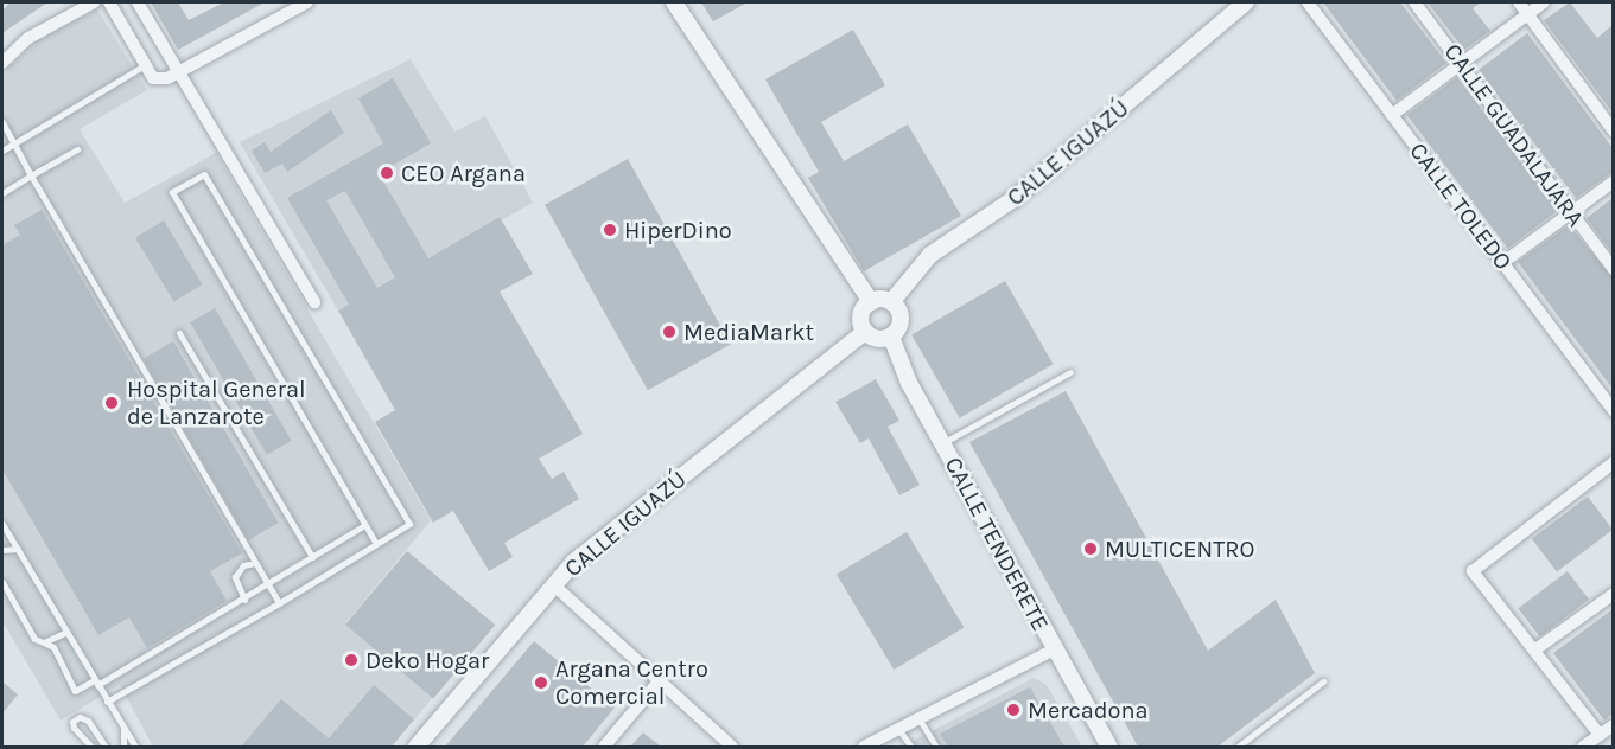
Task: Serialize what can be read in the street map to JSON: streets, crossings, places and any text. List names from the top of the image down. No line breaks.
{"streets":{"street":["CALLE GUADALAJARA","CALLE IGUAZÚ","CALLE TOLEDO","CALLE TENDERETE"]},"crossings":[["CALLE IGUAZÚ","CALLE TENDERETE"]],"places":["CEO Argana","HiperDino","MediaMarkt","Hospital General de Lanzarote","MULTICENTRO","Deko Hogar","Argana Centro Comercial","Mercadona"]}
